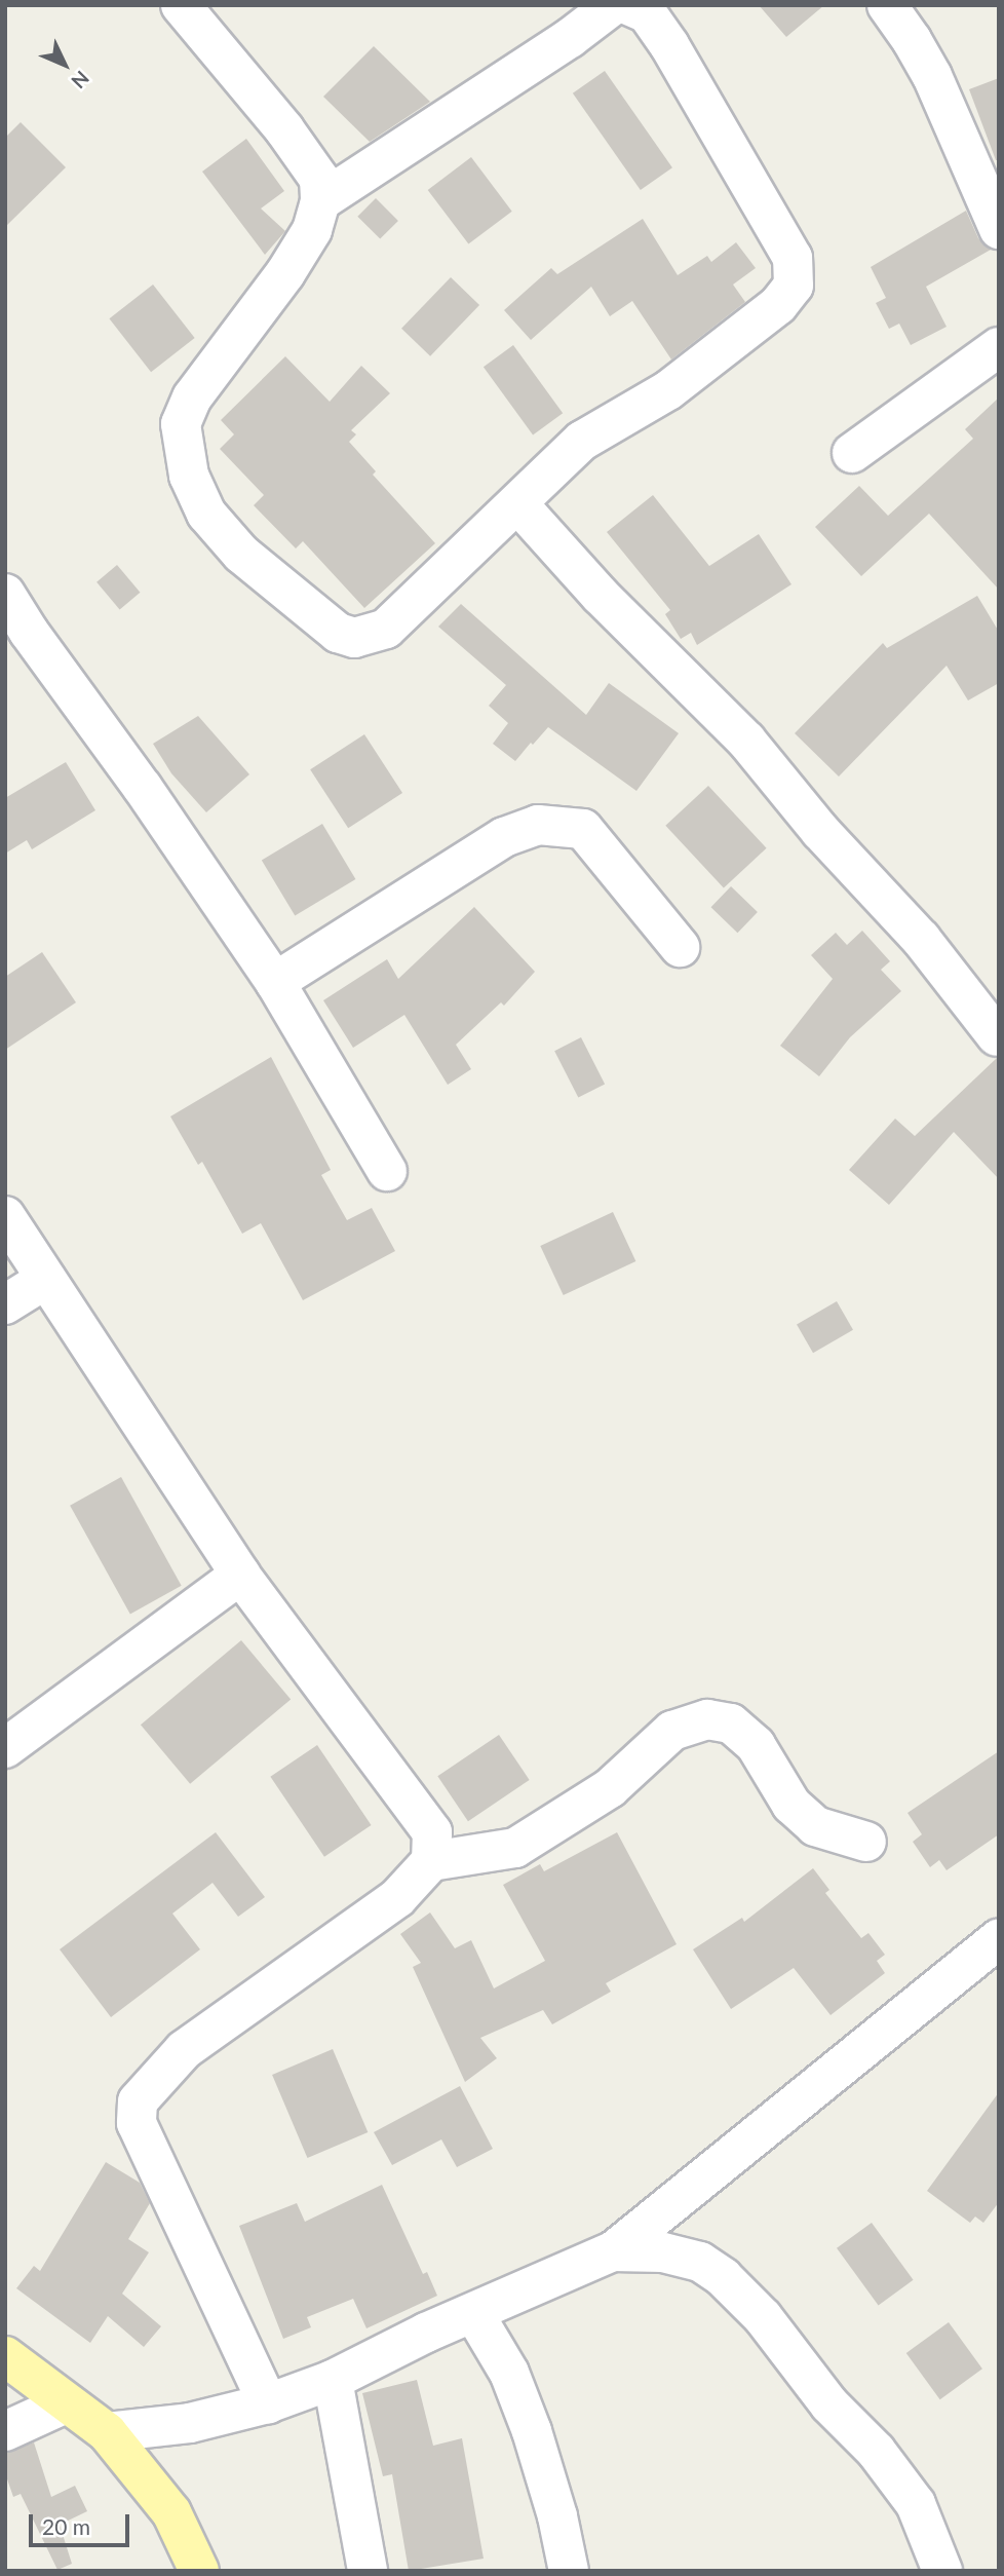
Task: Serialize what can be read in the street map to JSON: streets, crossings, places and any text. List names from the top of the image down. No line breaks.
{"scale_bar":"20 m","north":"bottom right"}
